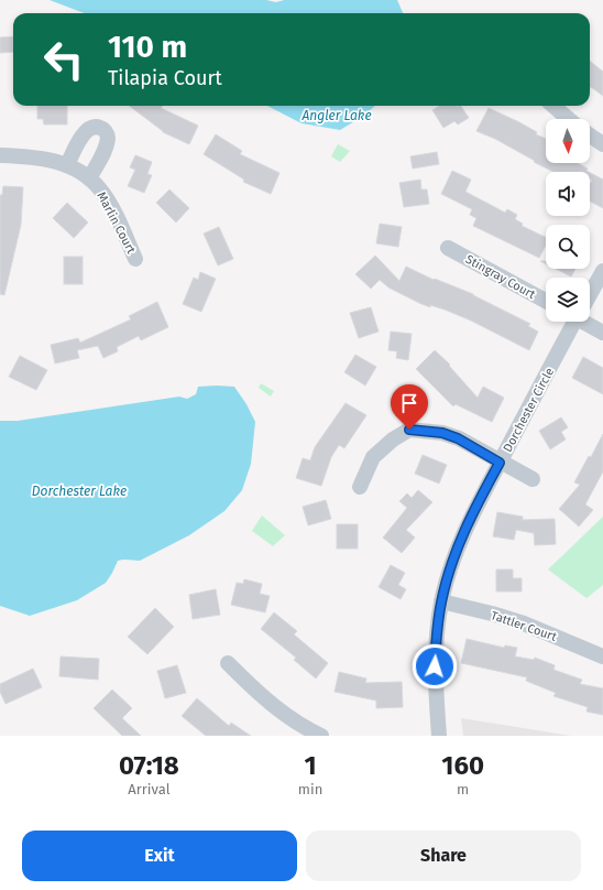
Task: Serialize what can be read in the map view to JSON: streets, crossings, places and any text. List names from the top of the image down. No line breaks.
{"streets":{"street":["Marlin Court","Stingray Court","Dorchester Circle","Tattler Court"]},"crossings":[["Dorchester Circle","Tattler Court"]],"water":["Angler Lake","Dorchester Lake"],"north":"bottom","page":{"turn":["110 m","Tilapia Court"],"eta":["07:18","Arrival","1","min","160","m"],"buttons":["Exit","Share"]}}
